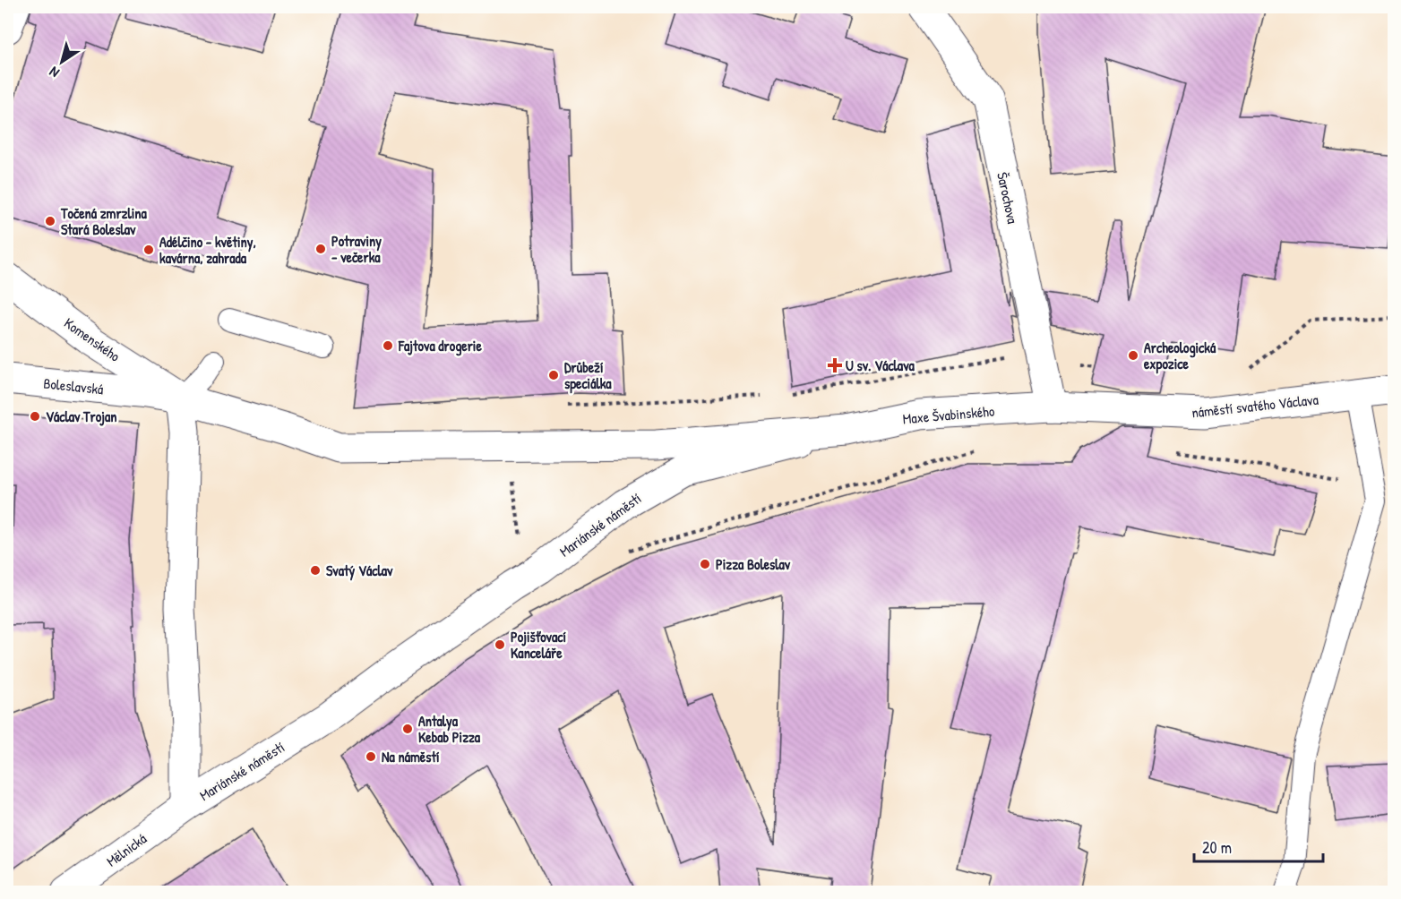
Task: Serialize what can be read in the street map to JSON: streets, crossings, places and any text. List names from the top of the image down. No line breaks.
{"streets":{"street":["Šarochova","Komenského","Boleslavská","náměstí svatého Václava","Maxe Švabinského","Mariánské náměstí","Mělnická"]},"crossings":[["Šarochova","náměstí svatého Václava"],["Šarochova","Maxe Švabinského"],["Komenského","Boleslavská"],["Komenského","Mariánské náměstí"],["Boleslavská","Mariánské náměstí"],["náměstí svatého Václava","Maxe Švabinského"],["Maxe Švabinského","Mariánské náměstí"],["Mariánské náměstí","Mělnická"]],"places":{"other":["Točená zmrzlina Stará Boleslav","Potraviny - večerka","Adélčino - květiny, kavárna, zahrada","Fajtova drogerie","Archeologická expozice","Drůbeží speciálka","Václav Trojan","Pizza Boleslav","Svatý Václav","Pojišťovací Kanceláře","Antalya Kebab Pizza","Na náměstí"],"health":["U sv. Václava"]},"scale_bar":"20 m","north":"bottom left"}
